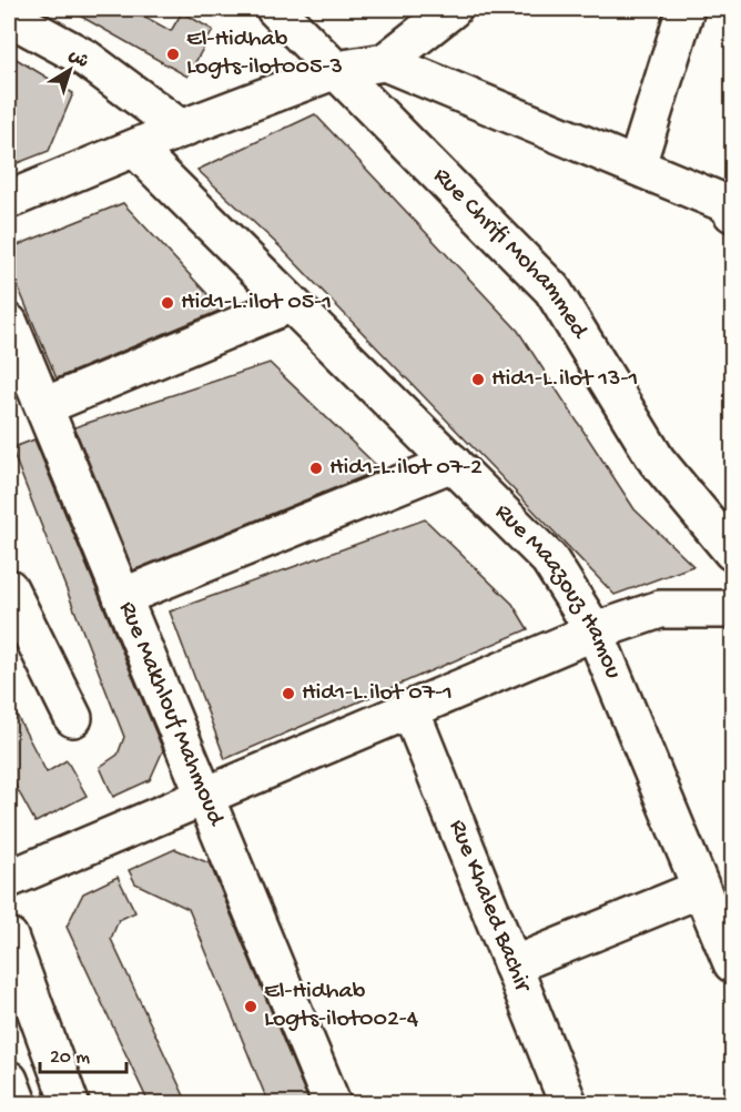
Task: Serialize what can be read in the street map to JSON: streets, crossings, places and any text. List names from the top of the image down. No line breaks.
{"streets":{"street":["Rue Chrifi Mohammed","Rue Maazouz Hamou","Rue Makhlouf Mahmoud","Rue Khaled Bachir"]},"places":["El-Hidhab Logts-ilot005-3","Hid1-L.ilot 05-1","Hid1-L.ilot 13-1","Hid1-L.ilot 07-2","Hid1-L.ilot 07-1","El-Hidhab Logts-ilot002-4"],"scale_bar":"20 m","north":"top right"}
